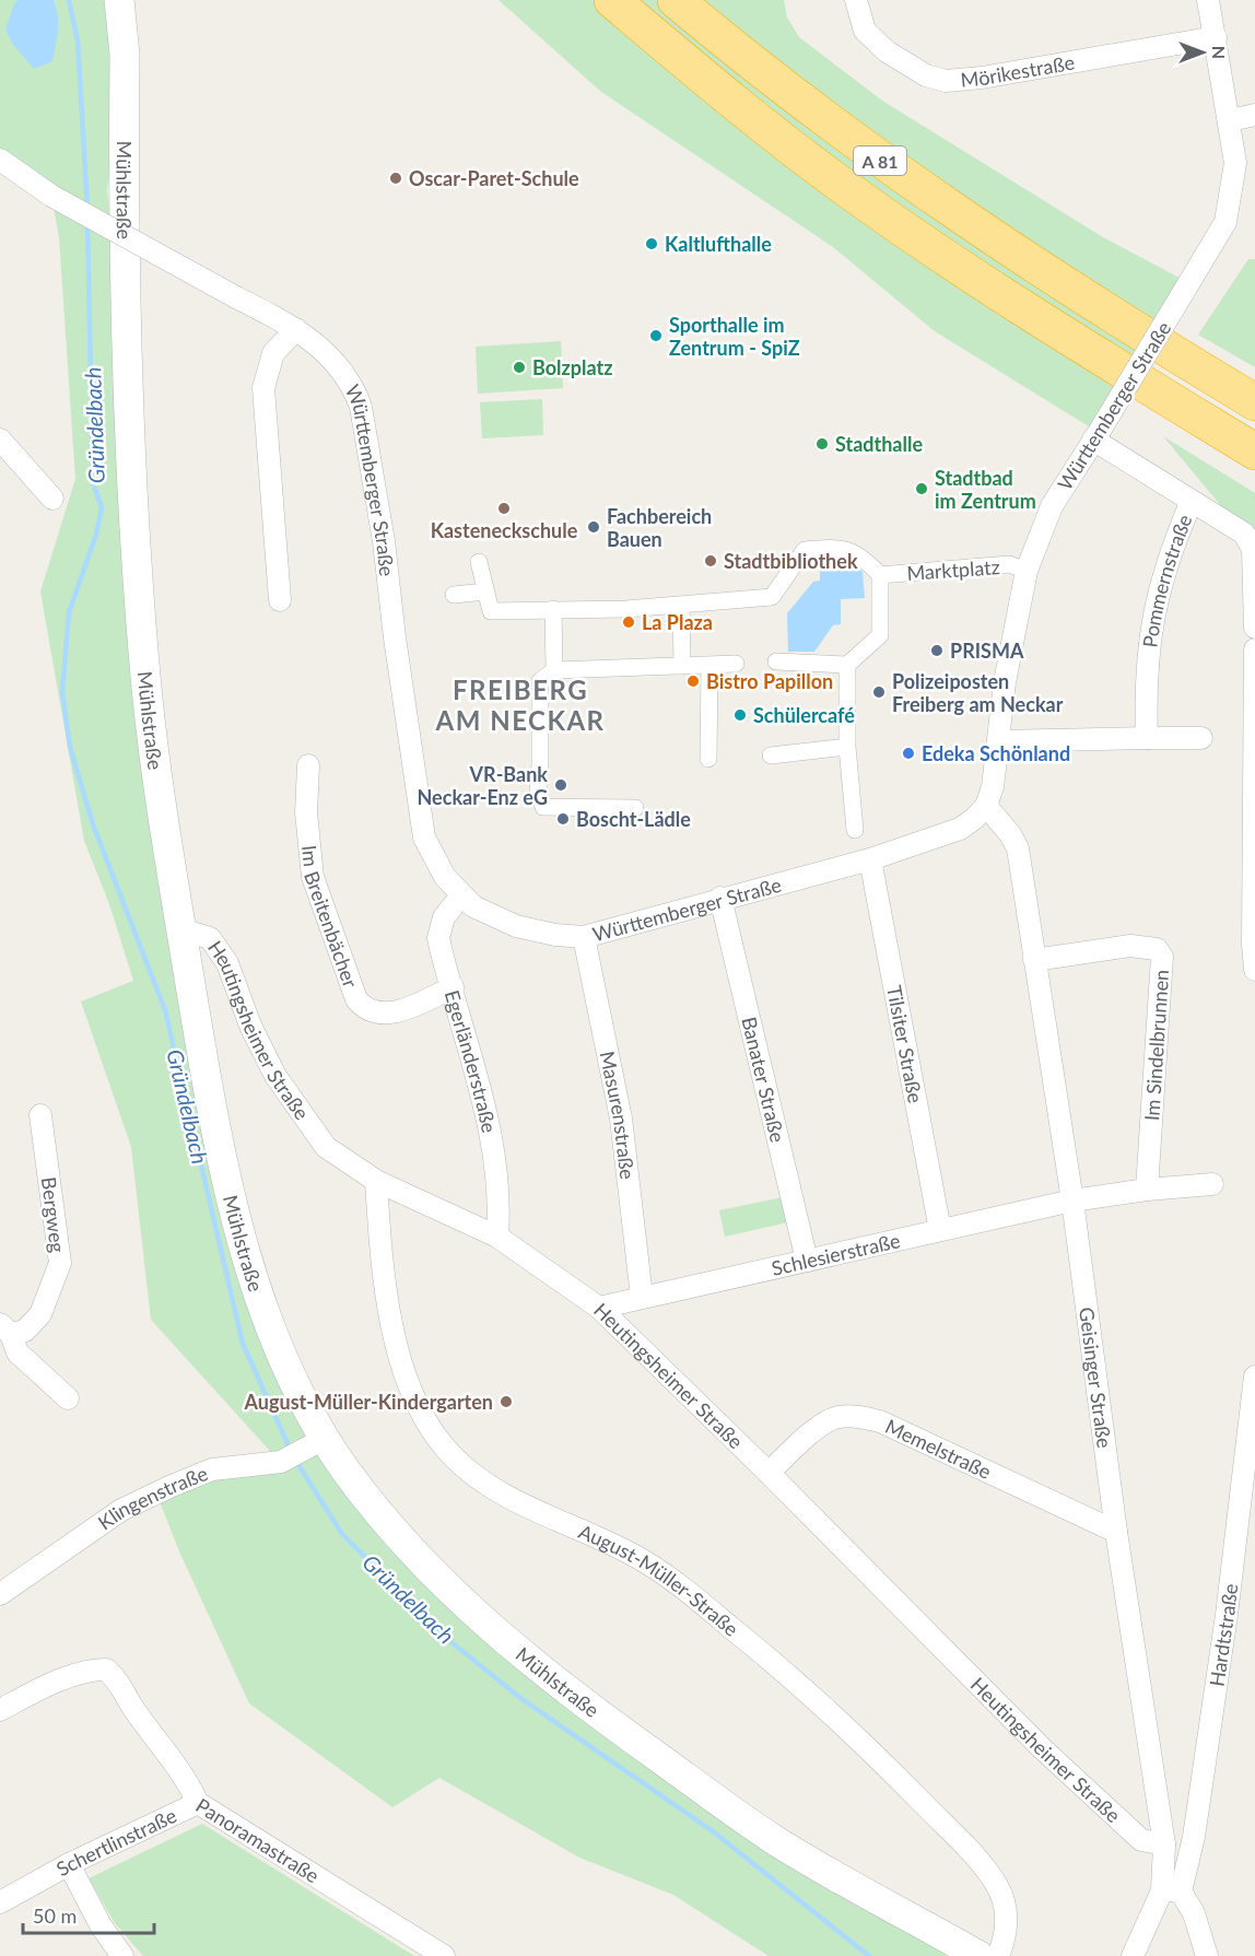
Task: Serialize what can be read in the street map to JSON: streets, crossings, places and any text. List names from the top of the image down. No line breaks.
{"streets":{"highway":["A 81"],"main road":["Mühlstraße"],"street":["Mörikestraße","Württemberger Straße","Marktplatz","Pommernstraße","Im Breitenbächer","Heutingsheimer Straße","Tilsiter Straße","Im Sindelbrunnen","Egerländerstraße","Banater Straße","Masurenstraße","Bergweg","Schlesierstraße","Geisinger Straße","Memelstraße","Klingenstraße","August-Müller-Straße","Hardtstraße","Panoramastraße","Schertlinstraße"]},"crossings":[["Mörikestraße","Württemberger Straße"],["Mühlstraße","Heutingsheimer Straße"],["Mühlstraße","Klingenstraße"],["Württemberger Straße","Marktplatz"],["Württemberger Straße","Pommernstraße"],["Württemberger Straße","Tilsiter Straße"],["Württemberger Straße","Egerländerstraße"],["Württemberger Straße","Banater Straße"],["Württemberger Straße","Masurenstraße"],["Württemberger Straße","Geisinger Straße"],["Im Breitenbächer","Egerländerstraße"],["Heutingsheimer Straße","Egerländerstraße"],["Heutingsheimer Straße","Schlesierstraße"],["Heutingsheimer Straße","Geisinger Straße"],["Heutingsheimer Straße","Memelstraße"],["Heutingsheimer Straße","August-Müller-Straße"],["Tilsiter Straße","Schlesierstraße"],["Im Sindelbrunnen","Geisinger Straße"],["Banater Straße","Schlesierstraße"],["Masurenstraße","Schlesierstraße"],["Schlesierstraße","Geisinger Straße"],["Geisinger Straße","Memelstraße"],["Geisinger Straße","Hardtstraße"],["Panoramastraße","Schertlinstraße"]],"districts":["FREIBERG AM NECKAR"],"water":["Gründelbach"],"places":["Oscar-Paret-Schule","Kaltlufthalle","Sporthalle im Zentrum - SpiZ","Bolzplatz","Stadthalle","Stadtbad im Zentrum","Kasteneckschule","Fachbereich Bauen","Stadtbibliothek","La Plaza","PRISMA","Bistro Papillon","Polizeiposten Freiberg am Neckar","Schülercafé","Edeka Schönland","VR-Bank Neckar-Enz eG","Boscht-Lädle","August-Müller-Kindergarten"],"scale_bar":"50 m","north":"right"}
